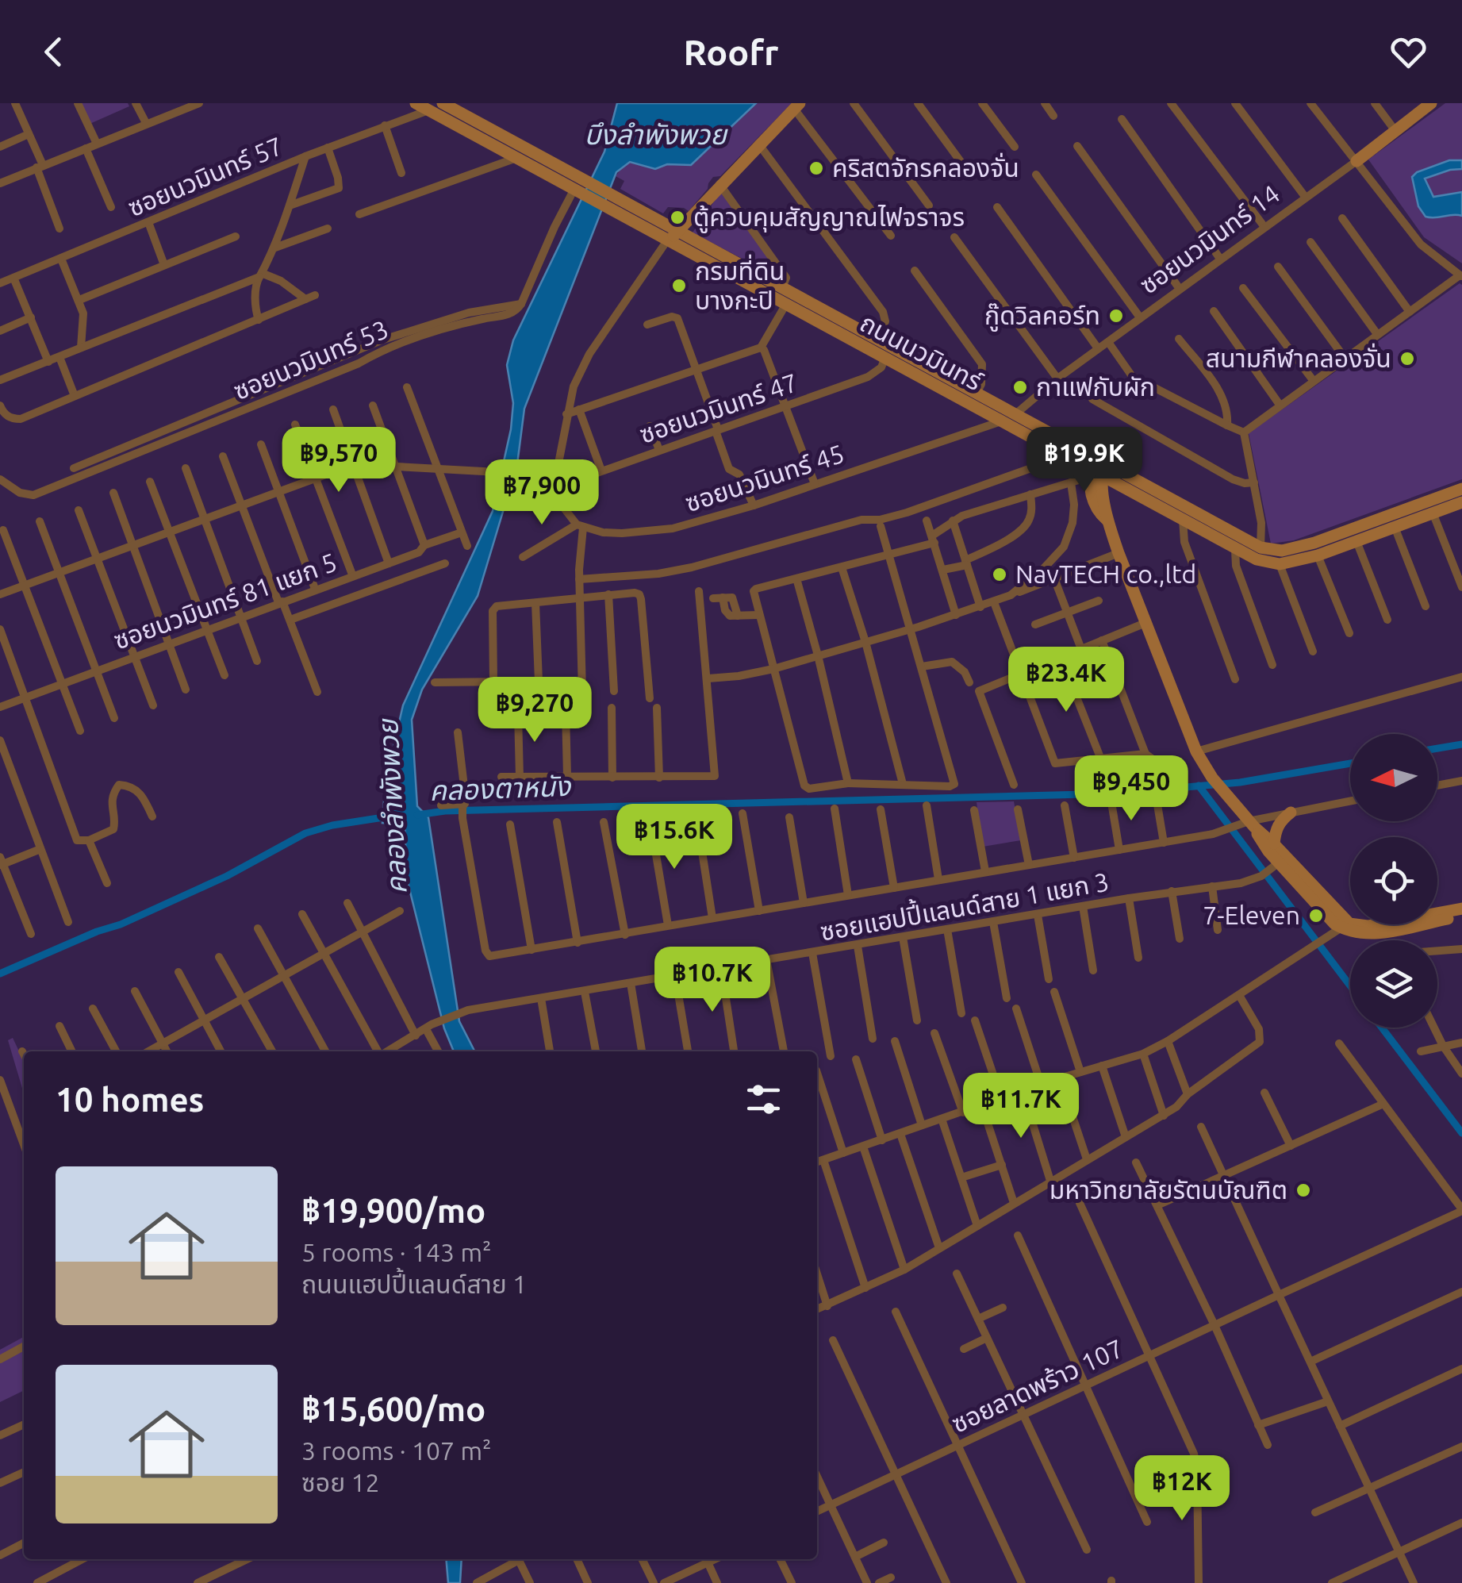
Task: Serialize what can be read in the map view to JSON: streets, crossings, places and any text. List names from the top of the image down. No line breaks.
{"streets":{"main road":["ซอยนวมินทร์ 14","ถนนนวมินทร์"],"street":["ซอยนวมินทร์ 57","ซอยนวมินทร์ 53","ซอยนวมินทร์ 47","ซอยนวมินทร์ 45","ซอยนวมินทร์ 81 แยก 5","ซอยแฮปปี้แลนด์สาย 1 แยก 3","ซอยลาดพร้าว 107"]},"crossings":[["ซอยนวมินทร์ 57","ถนนนวมินทร์"],["ซอยนวมินทร์ 14","ถนนนวมินทร์"],["ถนนนวมินทร์","ซอยนวมินทร์ 47"],["ถนนนวมินทร์","ซอยนวมินทร์ 45"]],"water":["บึงลำพังพวย","คลองตาหนัง","คลองลำพังพวย"],"places":["คริสตจักรคลองจั่น","ตู้ควบคุมสัญญาณไฟจราจร","กรมที่ดิน บางกะปิ","กู๊ดวิลคอร์ท","สนามกีฬาคลองจั่น","กาแฟกับผัก","NavTECH co.,ltd","7-Eleven","มหาวิทยาลัยรัตนบัณฑิต"],"north":"left","page":{"header":"Roofr","price":["฿9,570","฿19.9K","฿7,900","฿23.4K","฿9,270","฿9,450","฿15.6K","฿10.7K","฿11.7K","฿12K"],"heading":"10 homes","list":[{"name":"฿19,900/mo","note":"5 rooms · 143 m² · ถนนแฮปปี้แลนด์สาย 1"},{"name":"฿15,600/mo","note":"3 rooms · 107 m² · ซอย 12"}]}}
